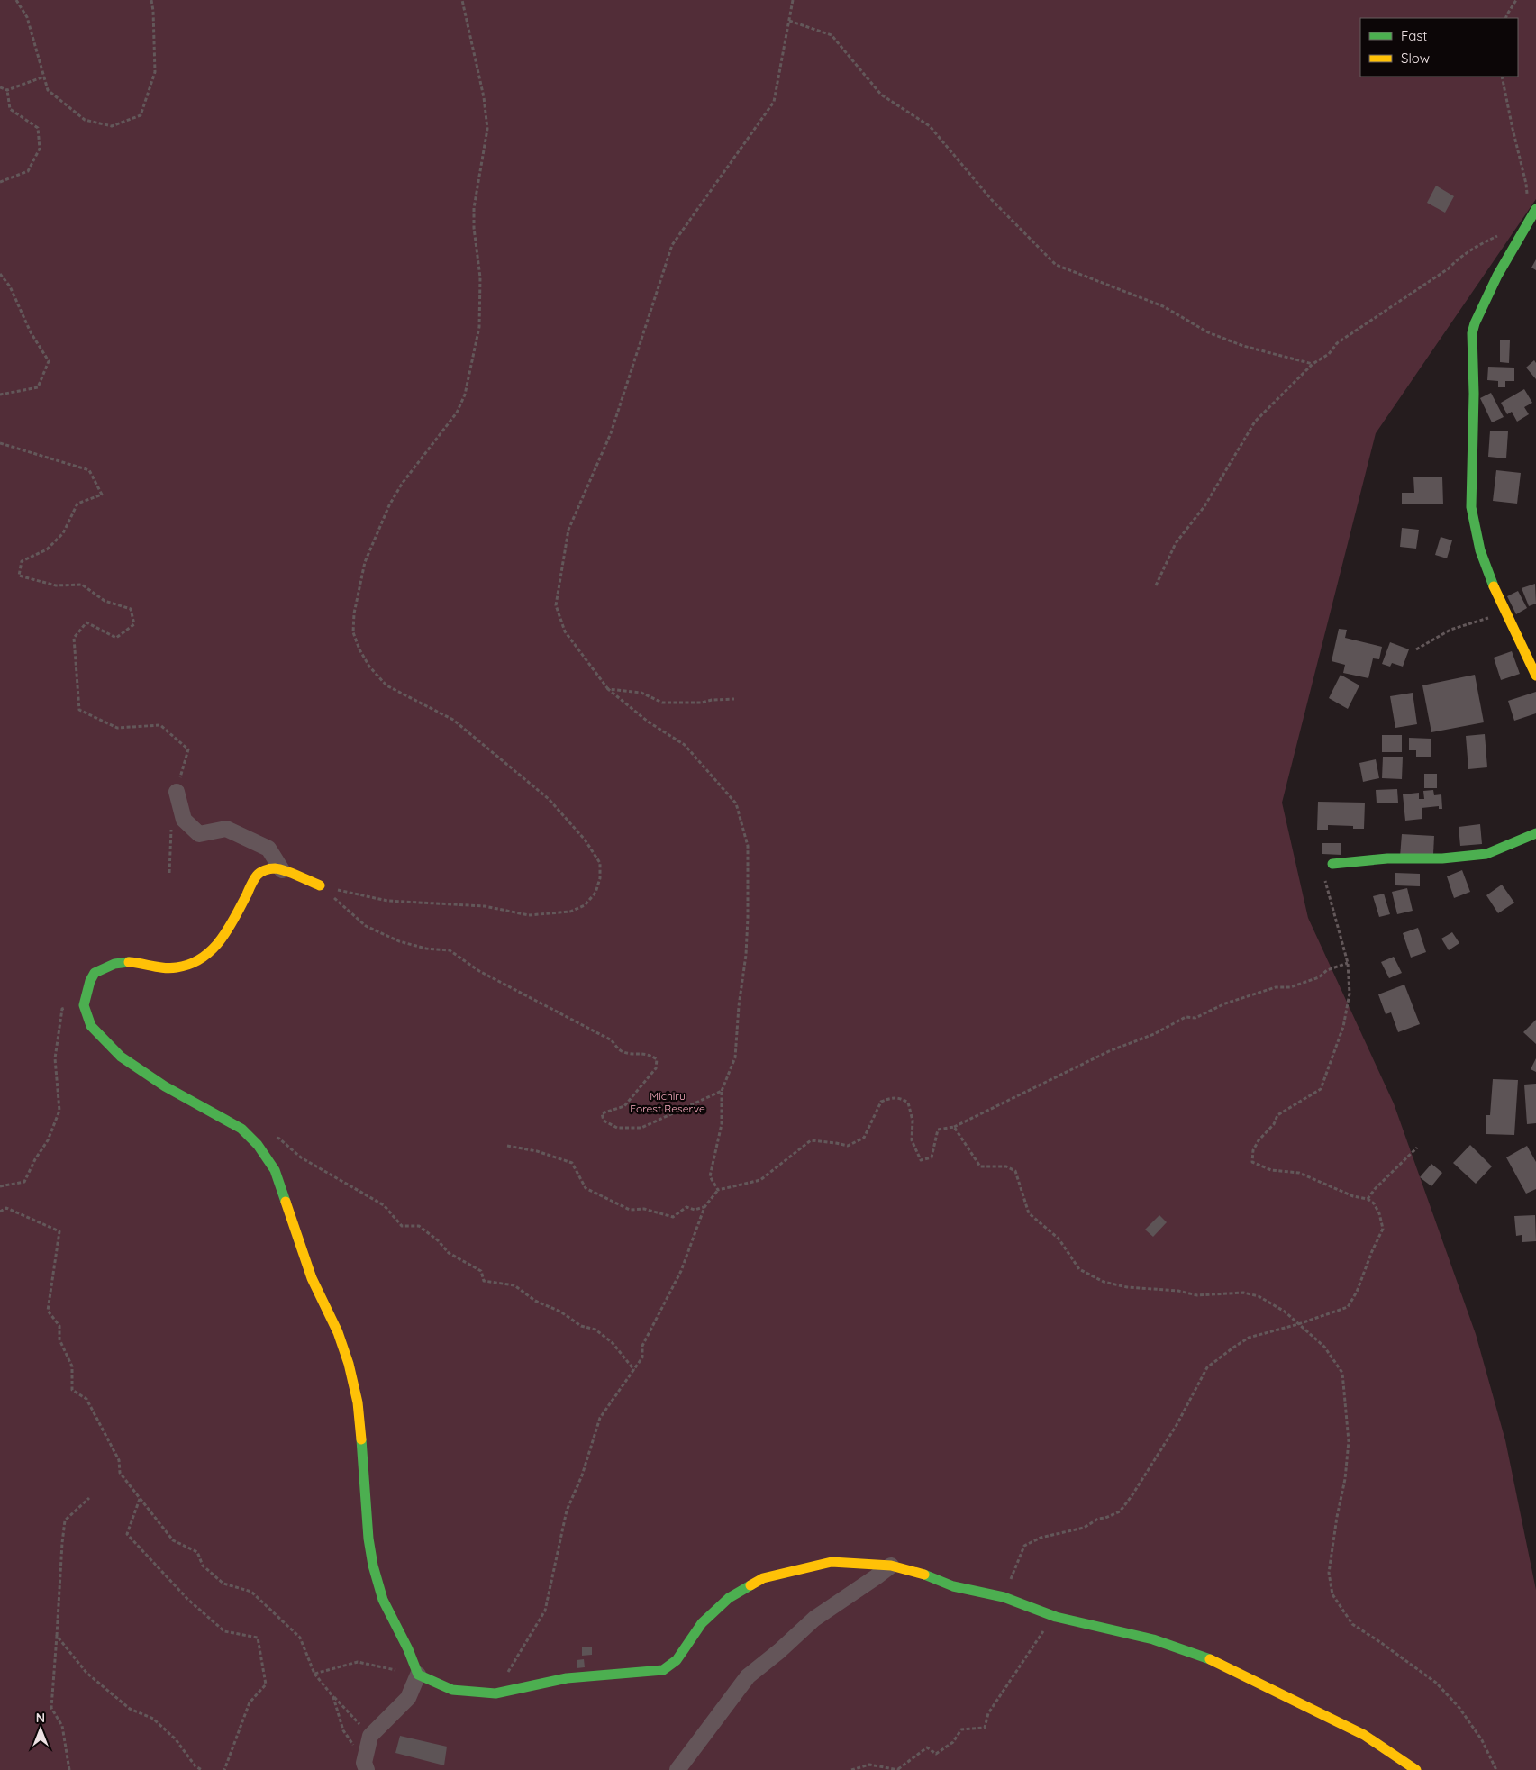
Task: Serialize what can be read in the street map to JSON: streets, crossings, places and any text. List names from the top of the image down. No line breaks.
{"parks":["Michiru Forest Reserve"],"legend":["Fast","Slow"],"north":"top"}
